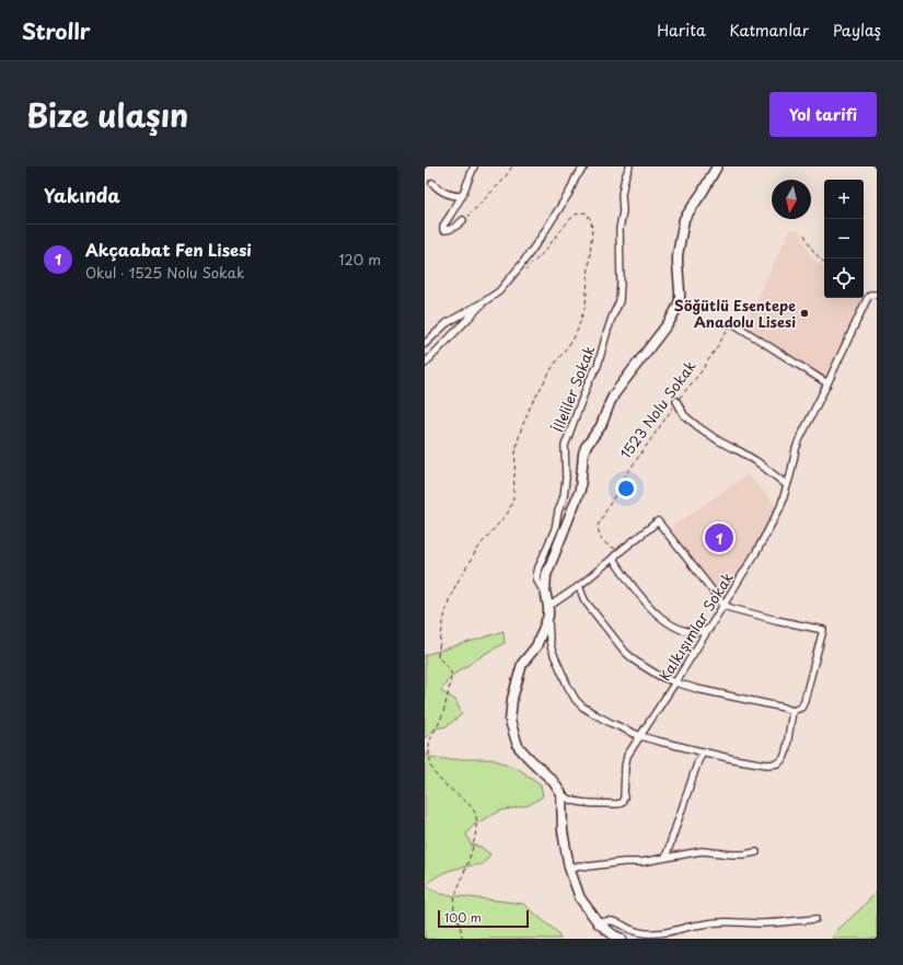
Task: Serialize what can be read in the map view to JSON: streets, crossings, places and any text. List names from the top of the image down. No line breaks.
{"streets":{"street":["İlleliler Sokak","Kalkışımlar Sokak"],"path":["1523 Nolu Sokak"]},"places":["Söğütlü Esentepe Anadolu Lisesi"],"scale_bar":"100 m","north":"bottom","page":{"header":"Strollr","nav":["Harita","Katmanlar","Paylaş"],"title":"Bize ulaşın","buttons":"Yol tarifi","heading":"Yakında","map_buttons":["+","−"],"list":[{"mark":"1","name":"Akçaabat Fen Lisesi","note":"Okul · 1525 Nolu Sokak","value":"120 m"}],"pins":"1","scale":"100 m"}}
